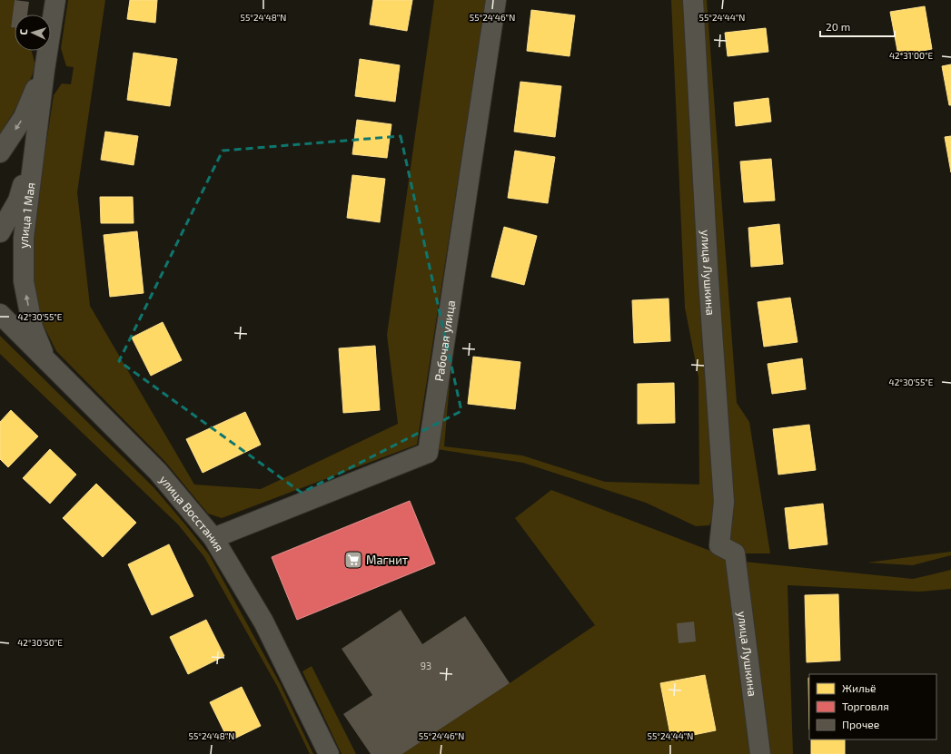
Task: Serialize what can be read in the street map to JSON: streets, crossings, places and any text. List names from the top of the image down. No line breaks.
{"streets":{"street":["улица 1 Мая","улица Лушкина","Рабочая улица","улица Восстания"]},"crossings":[["улица 1 Мая","улица Восстания"],["Рабочая улица","улица Восстания"]],"places":{"supermarket":["Магнит"]},"house_numbers":["93"],"legend":["Жильё","Торговля","Прочее"],"scale_bar":"20 m","north":"left","coordinates":["55°24'48\"N","55°24'46\"N","55°24'44\"N","42°31'00\"E","42°30'55\"E","42°30'50\"E"]}
